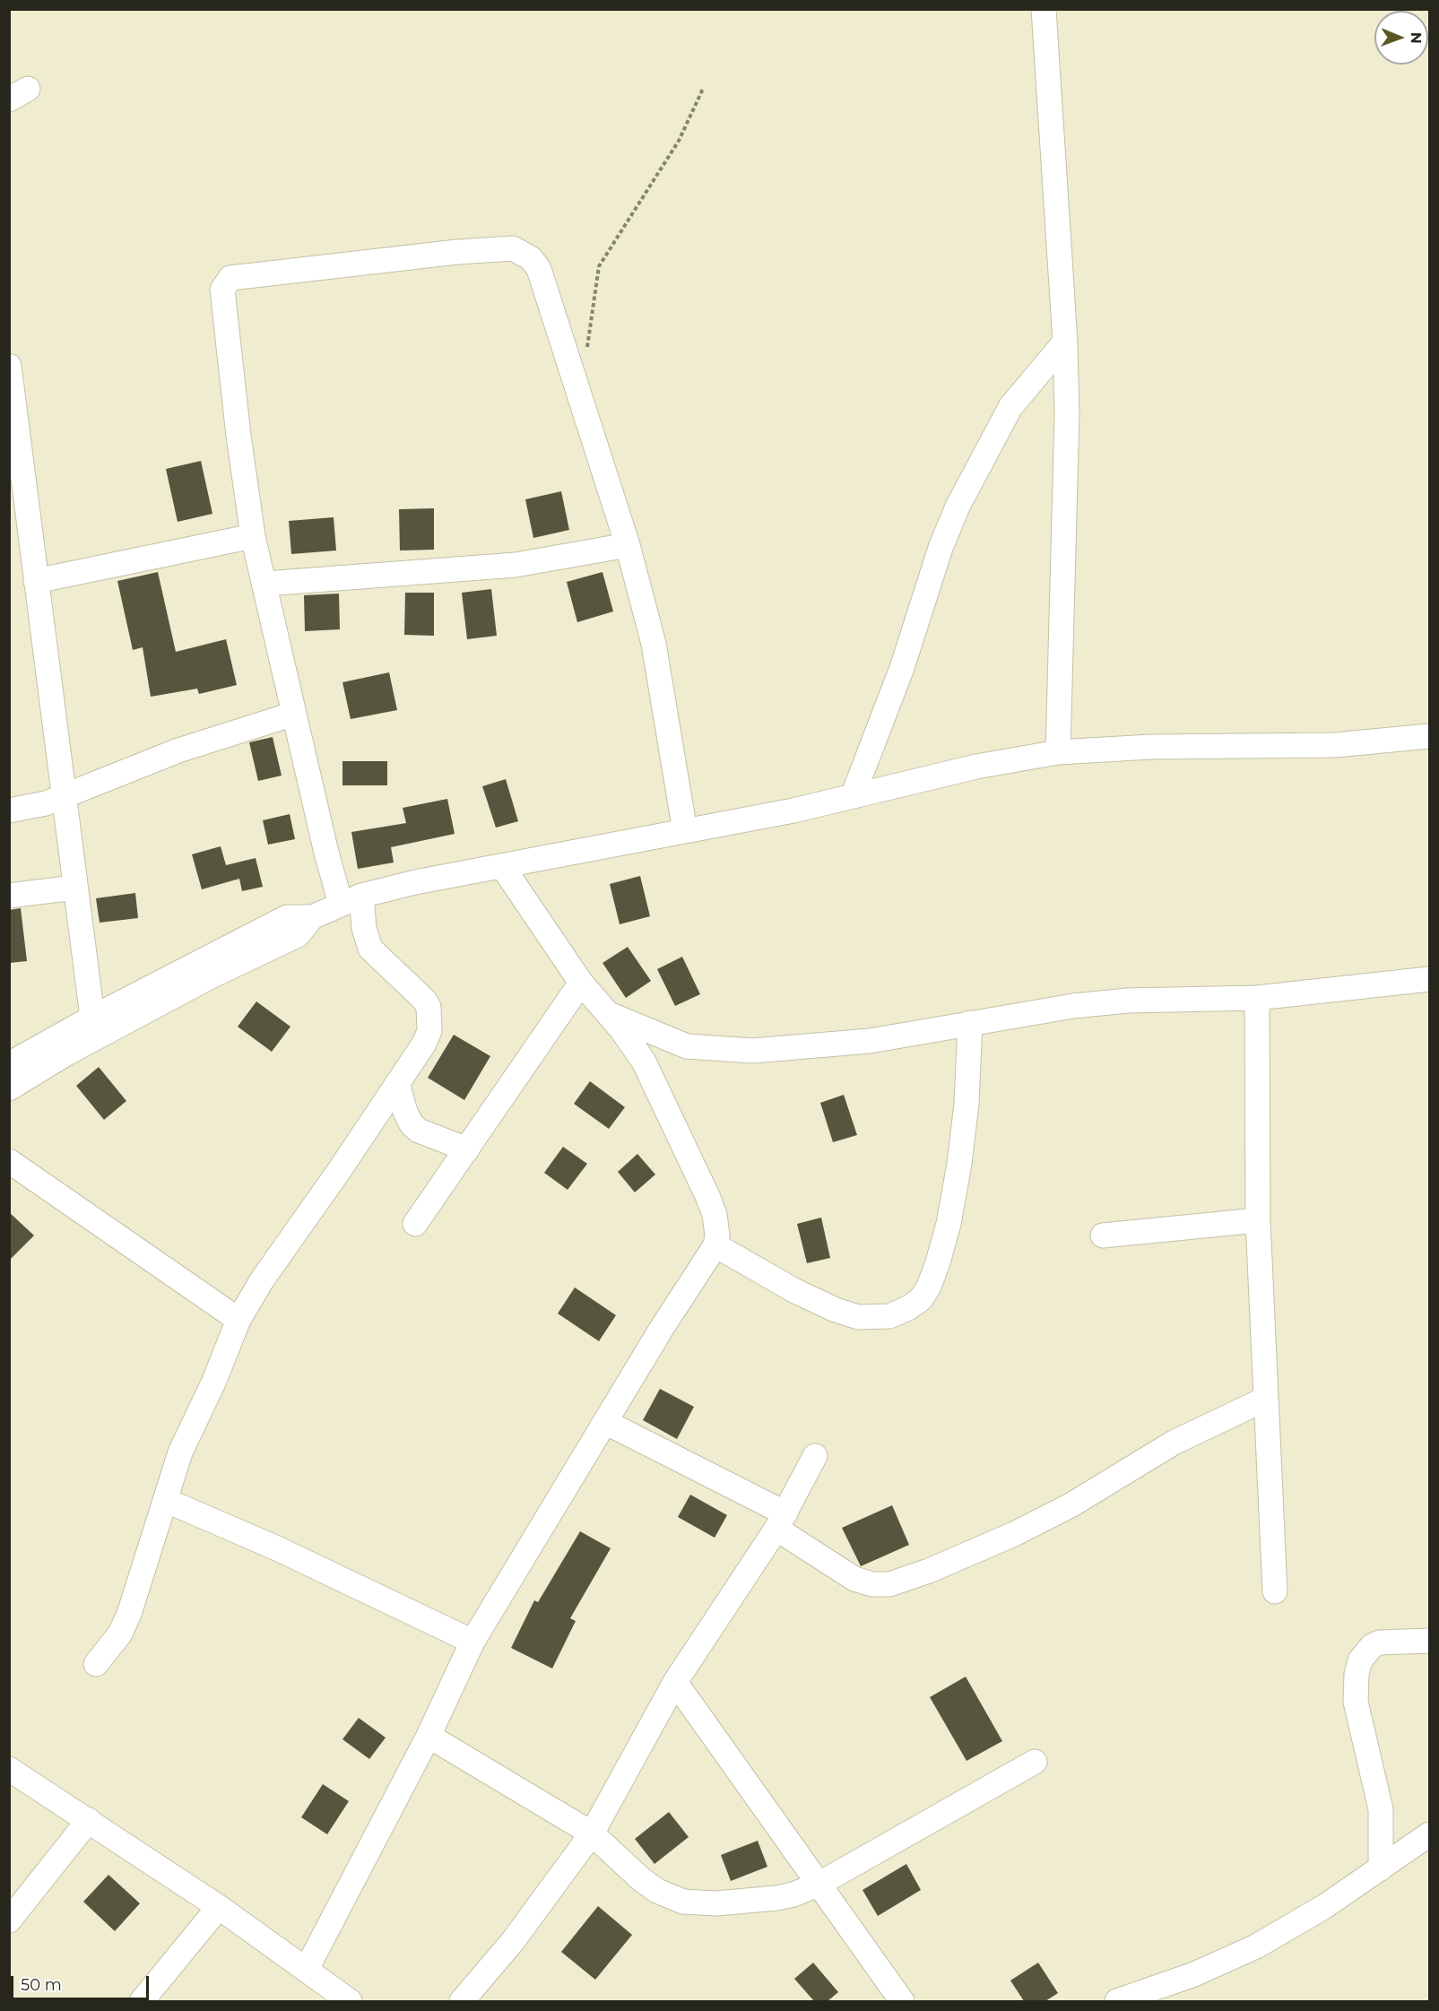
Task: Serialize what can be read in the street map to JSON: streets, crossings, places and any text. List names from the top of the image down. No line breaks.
{"scale_bar":"50 m","north":"right"}
